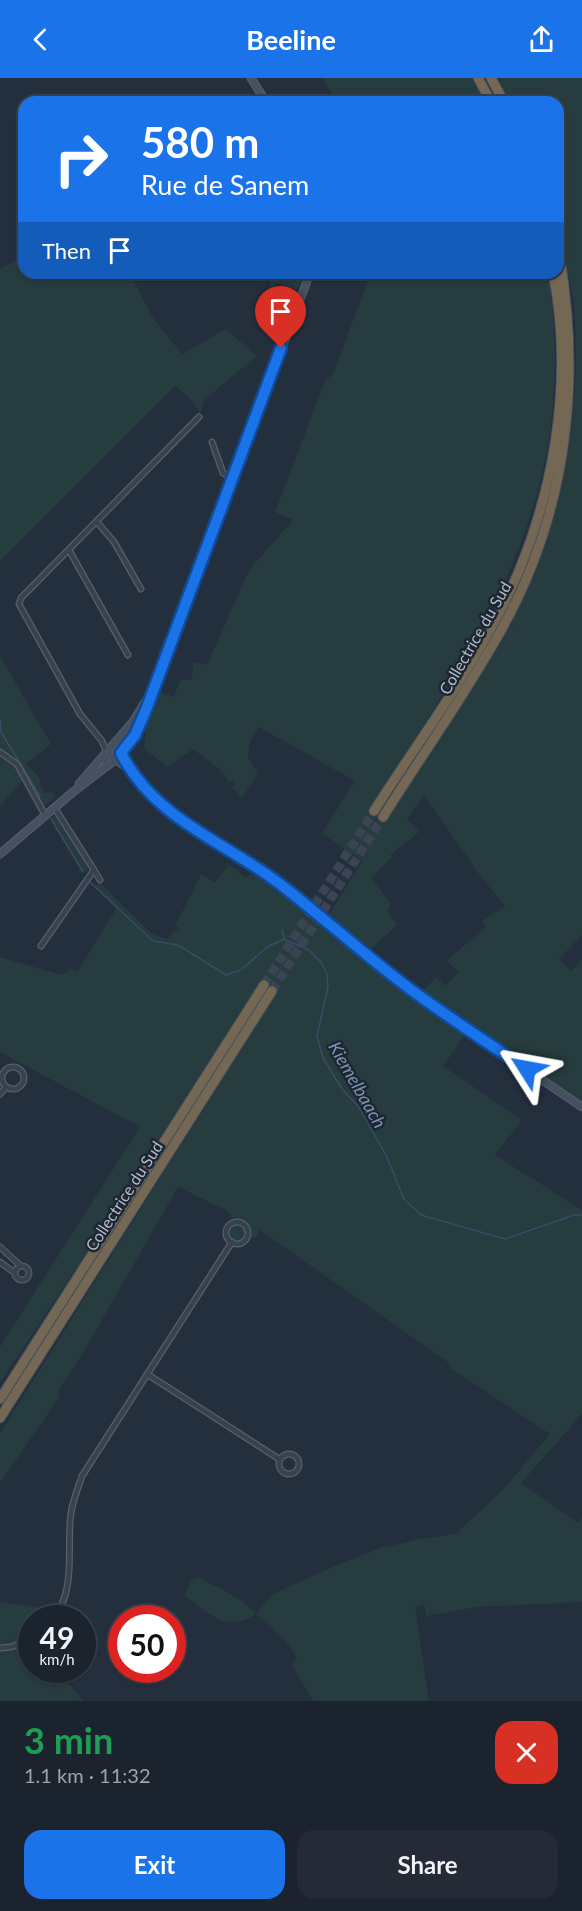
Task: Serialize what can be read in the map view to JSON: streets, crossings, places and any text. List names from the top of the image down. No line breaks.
{"streets":{"highway":["Collectrice du Sud"]},"water":["Kiemelbaach"],"page":{"header":"Beeline","turn":["580 m","Rue de Sanem"],"then":"Then","speed":"49 km/h","limit":"50","heading":["3 min","1.1 km · 11:32"],"buttons":["Exit","Share"]}}
